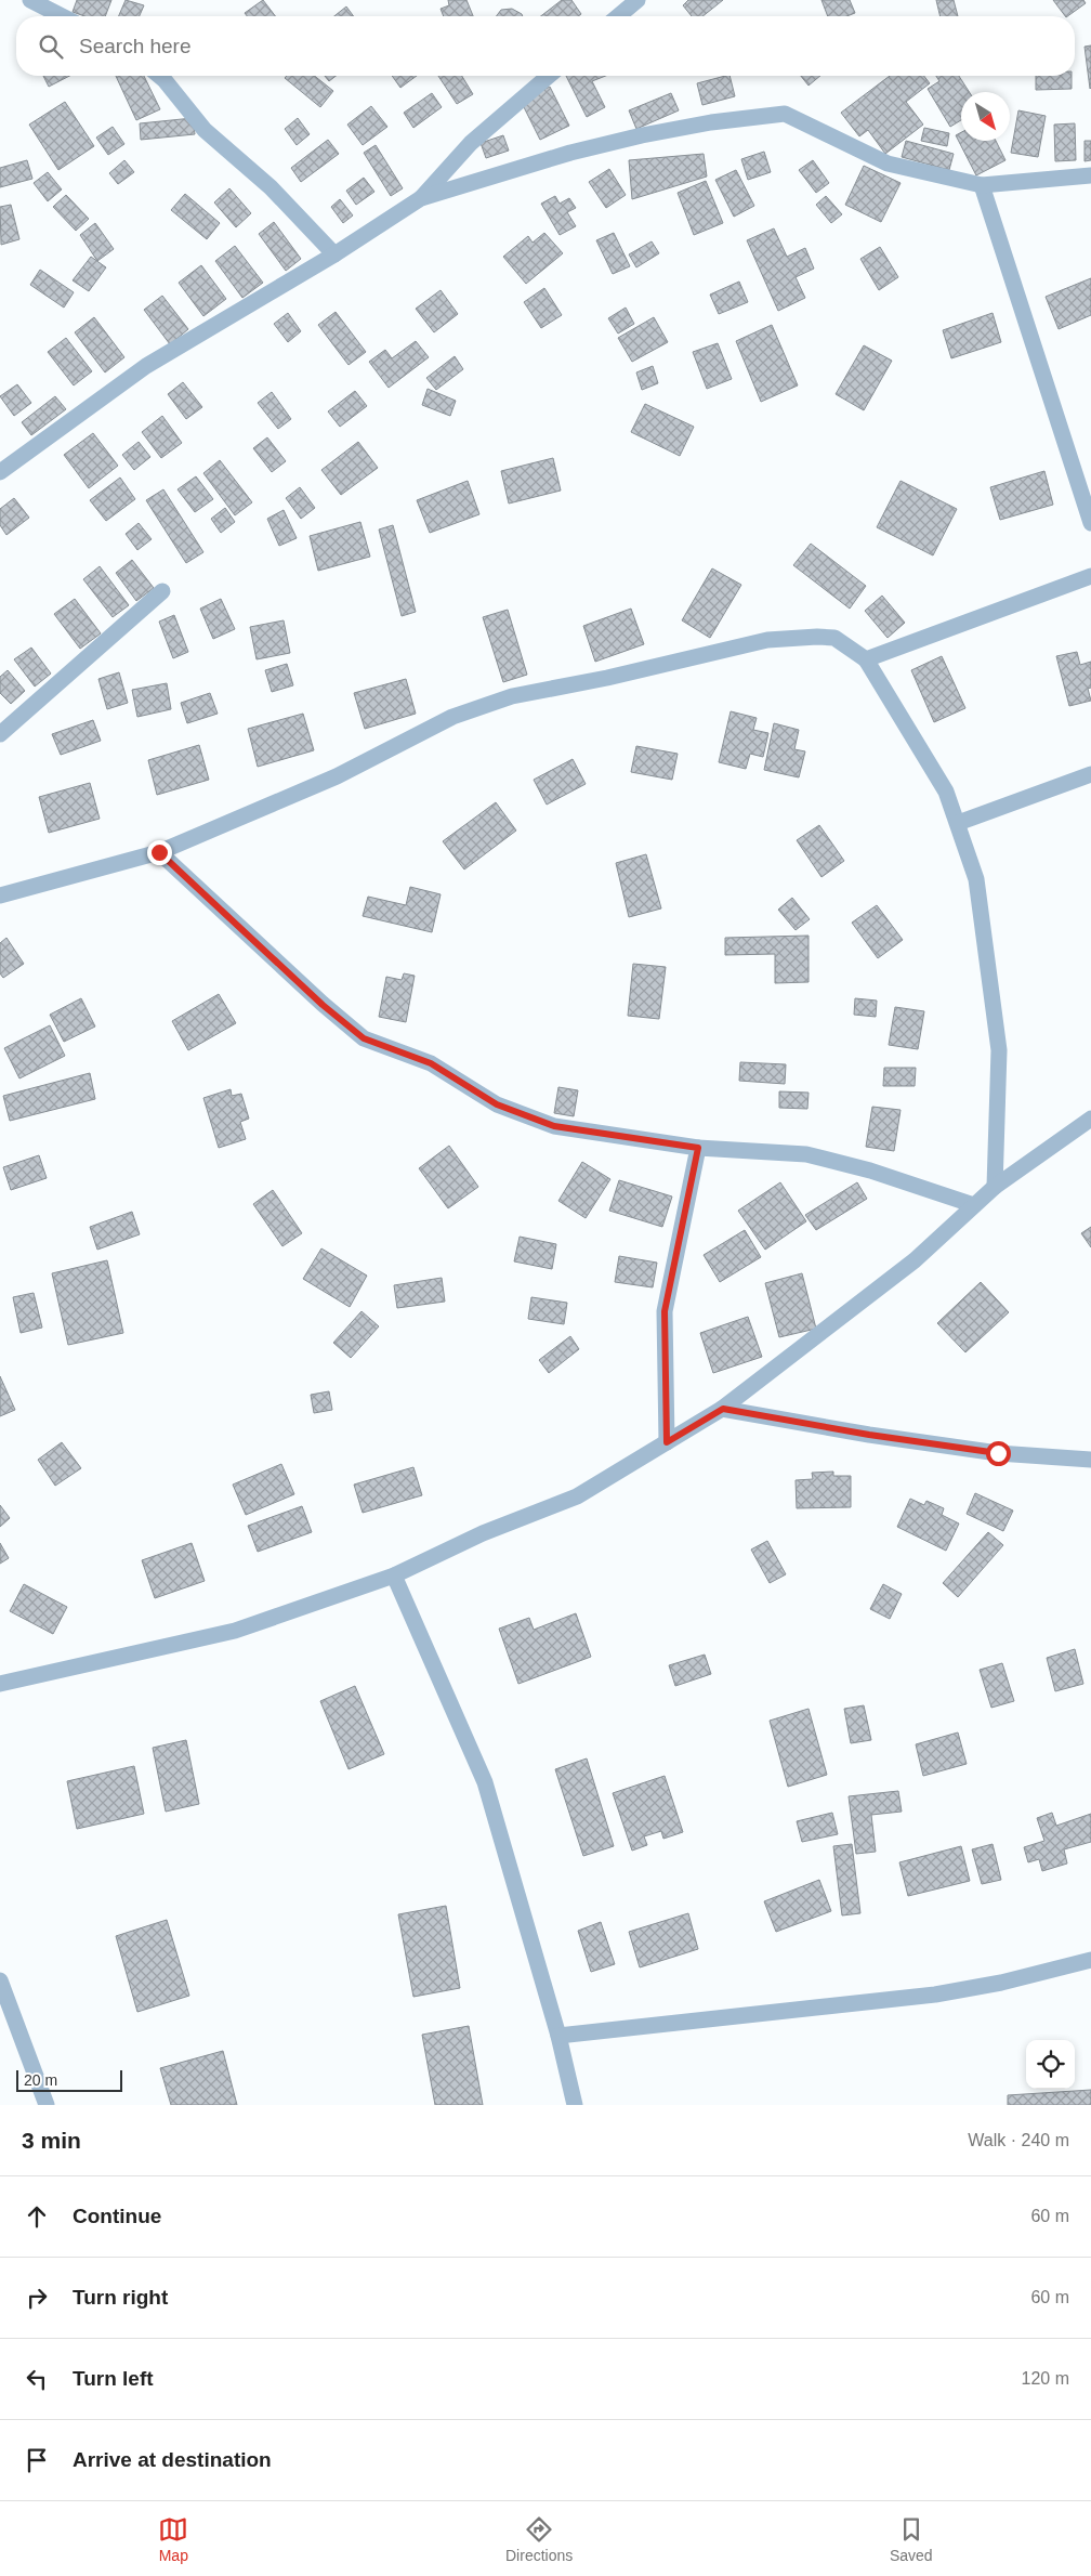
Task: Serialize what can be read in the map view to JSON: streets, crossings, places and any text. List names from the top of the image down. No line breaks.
{"scale_bar":"20 m","north":"bottom right","page":{"search":"Search here","scale":"20 m","heading":["3 min","Walk · 240 m"],"list":[["Continue","60 m"],["Turn right","60 m"],["Turn left","120 m"],"Arrive at destination"],"nav":["Map","Directions","Saved"]}}
